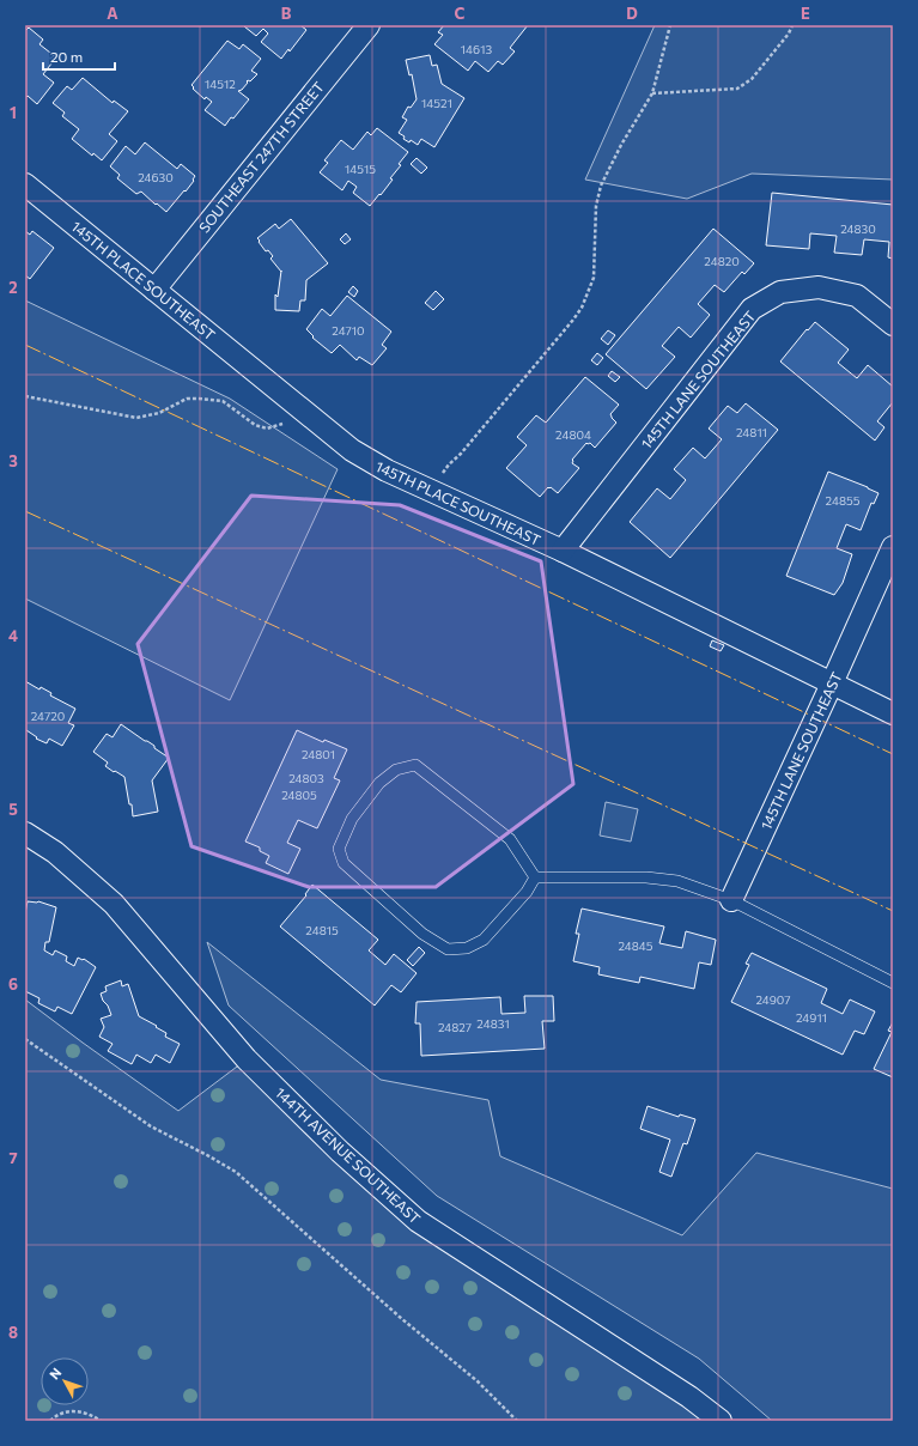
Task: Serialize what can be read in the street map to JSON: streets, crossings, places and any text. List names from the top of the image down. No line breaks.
{"streets":{"street":["SOUTHEAST 247TH STREET","145TH PLACE SOUTHEAST","145TH LANE SOUTHEAST","144TH AVENUE SOUTHEAST"]},"crossings":[["SOUTHEAST 247TH STREET","145TH PLACE SOUTHEAST"],["145TH PLACE SOUTHEAST","145TH LANE SOUTHEAST"]],"house_numbers":["14613","14512","14521","14515","24630","24830","24820","24710","24811","24804","24855","24720","24801","24803","24805","24815","24845","24907","24911","24831","24827"],"scale_bar":"20 m","north":"top left","grid":{"columns":["A","B","C","D","E"],"rows":["1","2","3","4","5","6","7","8"]}}
